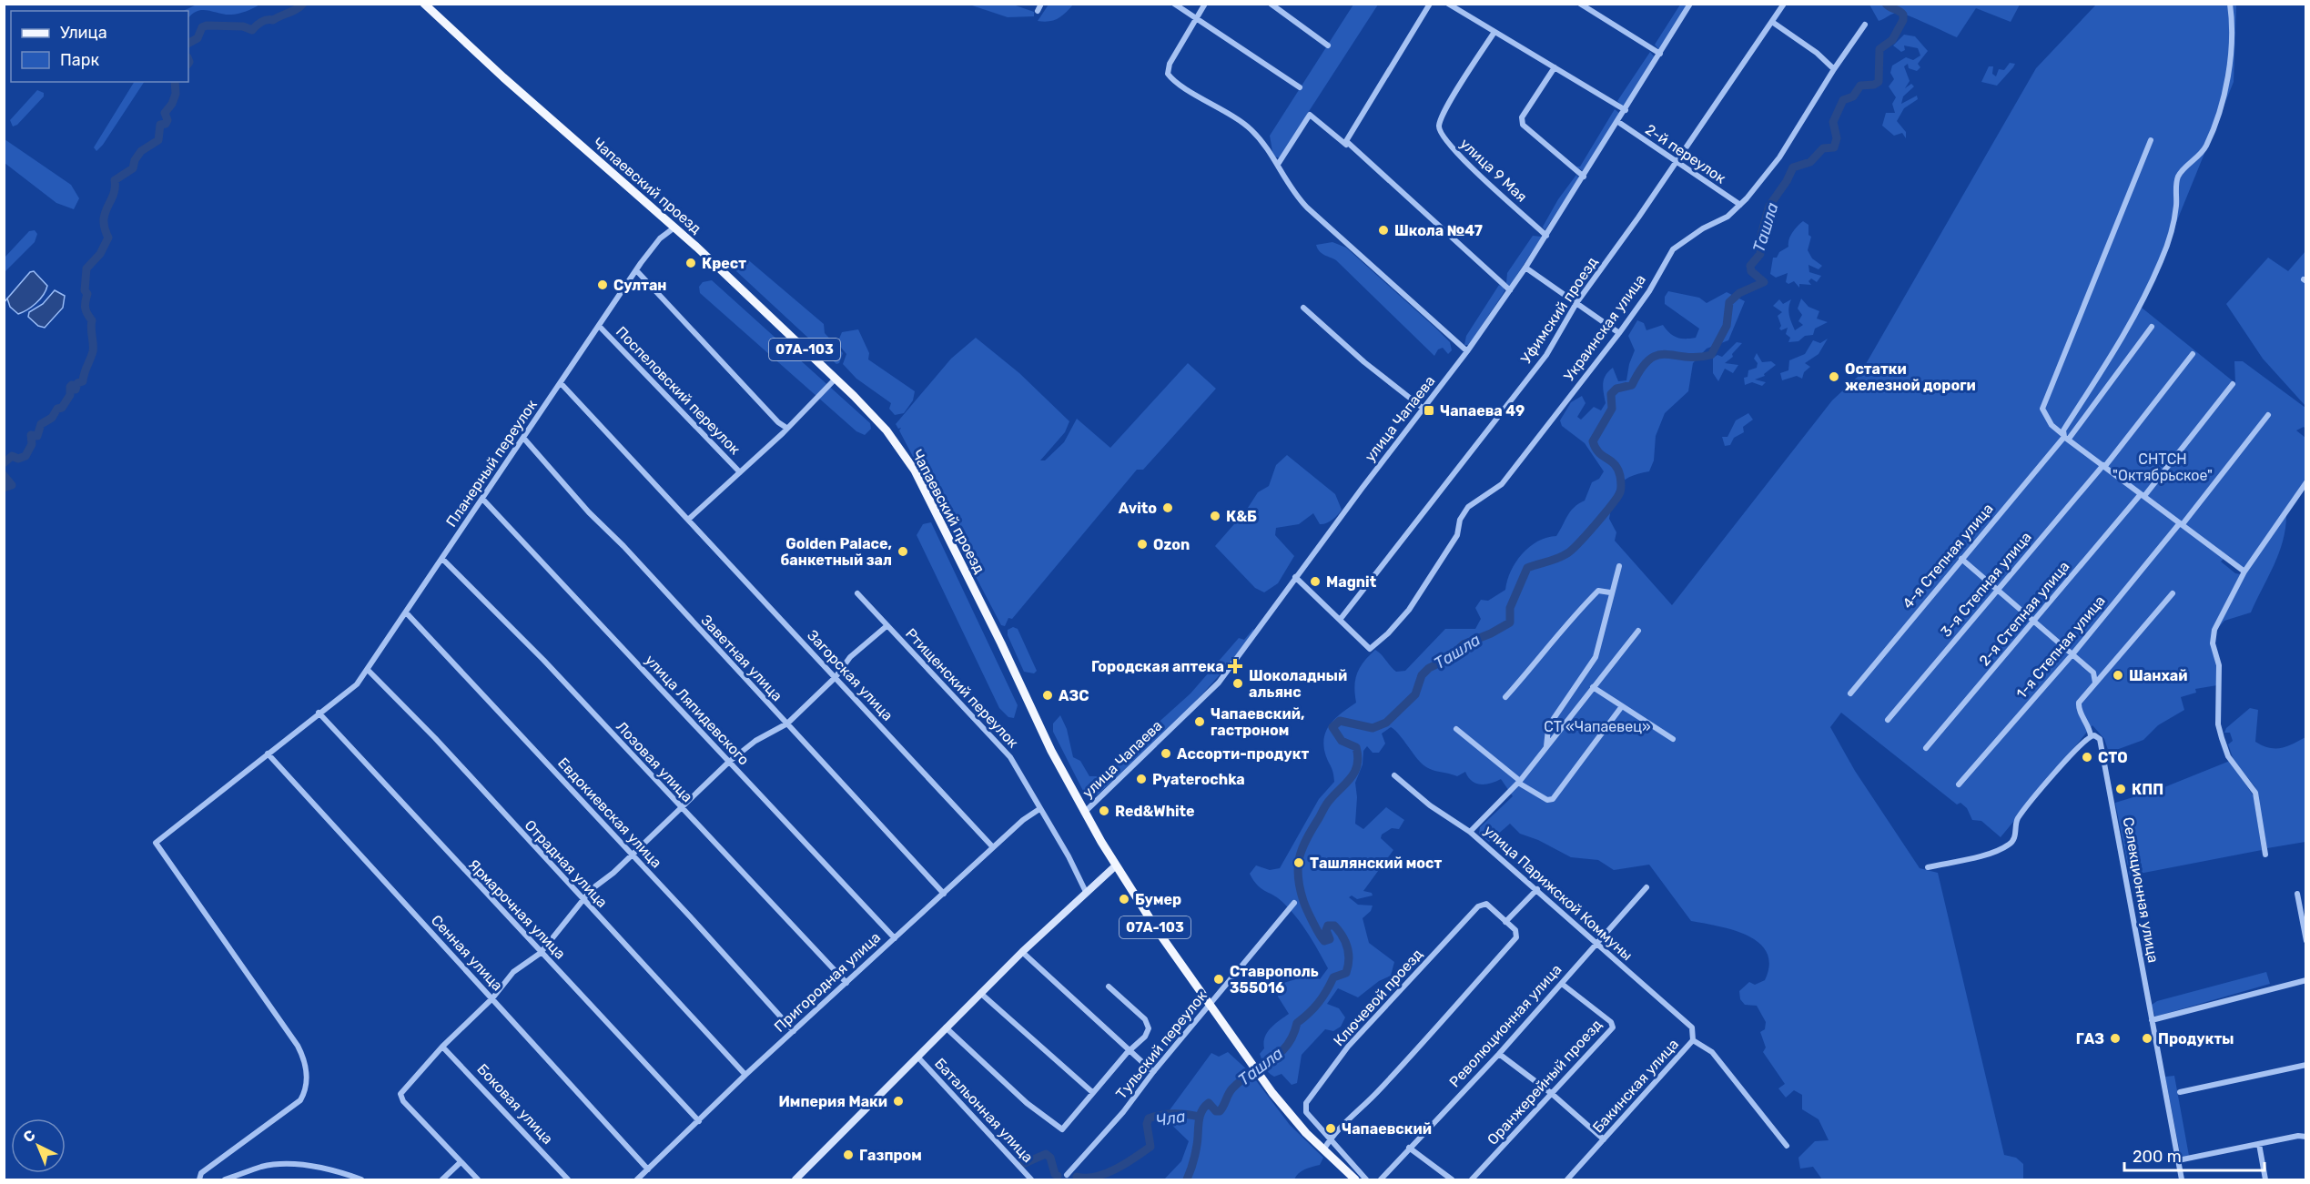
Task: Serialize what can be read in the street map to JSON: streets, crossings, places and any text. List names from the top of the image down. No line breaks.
{"streets":{"main road":["Чапаевский проезд","07А-103"],"street":["2-й переулок","улица 9 Мая","Уфимский проезд","Украинская улица","Поспеловский переулок","улица Чапаева","Планерный переулок","4-я Степная улица","3-я Степная улица","2-я Степная улица","1-я Степная улица","Заветная улица","Загорская улица","Ртищенский переулок","улица Ляпидевского","Лозовая улица","Евдокиевская улица","Отрадная улица","Селекционная улица","улица Парижской Коммуны","Ярмарочная улица","Сенная улица","Пригородная улица","Ключевой проезд","Революционная улица","Тульский переулок","Оранжерейный проезд","Бакинская улица","Боковая улица","Батальонная улица"]},"crossings":[["2-й переулок","Уфимский проезд"],["2-й переулок","Украинская улица"],["2-й переулок","улица Чапаева"],["улица 9 Мая","улица Чапаева"],["Чапаевский проезд","07А-103"],["Чапаевский проезд","улица Чапаева"],["Чапаевский проезд","Планерный переулок"],["Чапаевский проезд","Тульский переулок"],["Уфимский проезд","Украинская улица"],["Поспеловский переулок","Планерный переулок"],["Планерный переулок","Заветная улица"],["Планерный переулок","Загорская улица"],["Планерный переулок","улица Ляпидевского"],["Планерный переулок","Лозовая улица"],["Планерный переулок","Евдокиевская улица"],["Планерный переулок","Отрадная улица"],["Планерный переулок","Ярмарочная улица"],["Планерный переулок","Сенная улица"],["Заветная улица","Пригородная улица"],["Загорская улица","Пригородная улица"],["Ртищенский переулок","Пригородная улица"],["улица Ляпидевского","Пригородная улица"],["Лозовая улица","Пригородная улица"],["Евдокиевская улица","Пригородная улица"],["Отрадная улица","Пригородная улица"],["улица Парижской Коммуны","Революционная улица"],["улица Парижской Коммуны","Бакинская улица"],["Ярмарочная улица","Пригородная улица"],["Сенная улица","Пригородная улица"],["Революционная улица","Оранжерейный проезд"]],"water":["Ташла","Чла"],"parks":["СНТСН \"Октябрьское\"","СТ «Чапаевец»"],"places":{"other":["Школа №47","Крест","Султан","Остатки железной дороги","Avito","К&Б","Ozon","Golden Palace, банкетный зал","Magnit","Шанхай","Шоколадный альянс","АЗС","Чапаевский, гастроном","Ассорти-продукт","СТО","Pyaterochka","КПП","Red&White","Ташлянский мост","Бумер","Ставрополь 355016","ГАЗ","Продукты","Империя Маки","Чапаевский","Газпром"],"transit":["Чапаева 49"],"health":["Городская аптека"]},"legend":["Улица","Парк"],"scale_bar":"200 m","north":"top left"}
